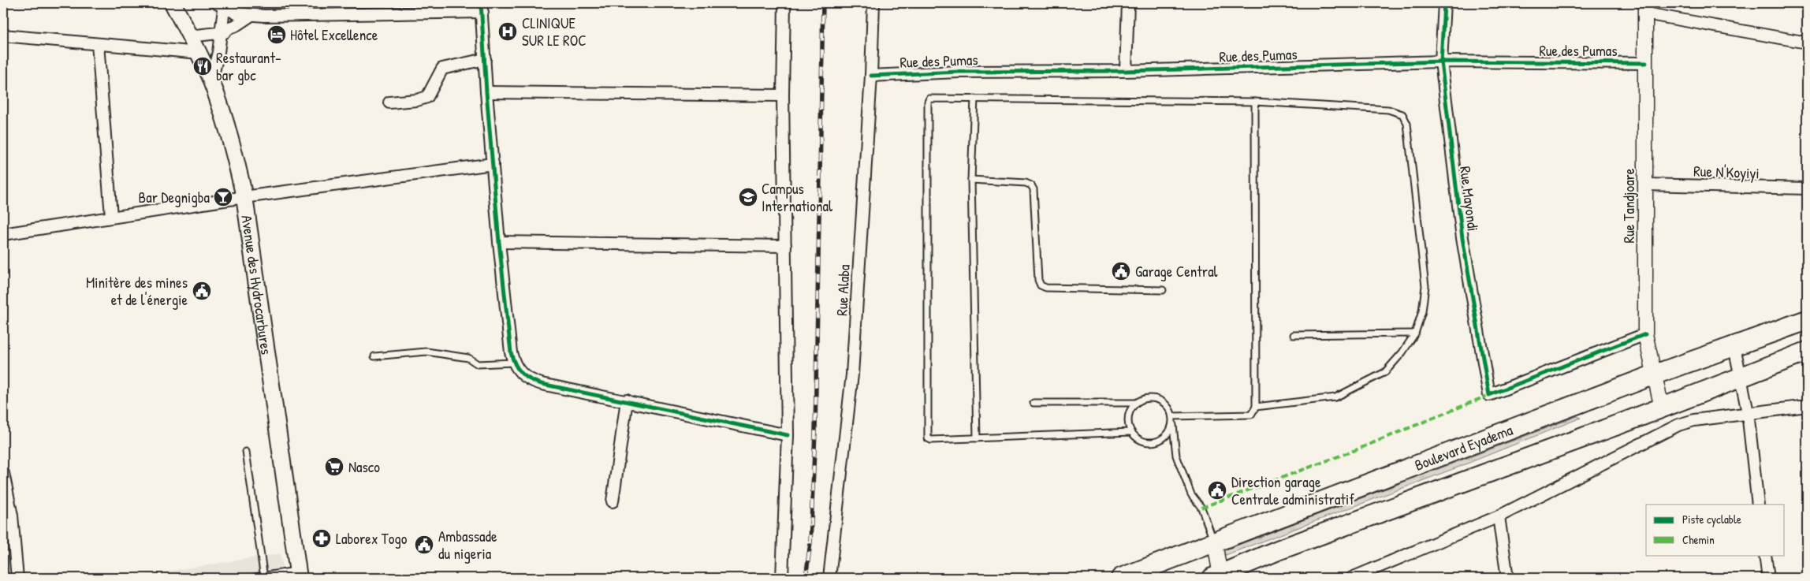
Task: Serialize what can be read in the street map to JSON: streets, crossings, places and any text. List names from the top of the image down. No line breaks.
{"streets":{"highway":["Boulevard Eyadema"],"main road":["Avenue des Hydrocarbures"],"street":["Rue des Pumas","Rue N'Koyiyi","Rue Mayondi","Rue Tandjoare","Rue Alaba"]},"crossings":[["Rue des Pumas","Rue Mayondi"],["Rue des Pumas","Rue Tandjoare"],["Rue des Pumas","Rue Alaba"],["Rue N'Koyiyi","Rue Tandjoare"],["Rue Mayondi","Rue Tandjoare"],["Rue Tandjoare","Boulevard Eyadema"]],"places":{"hospital":["CLINIQUE SUR LE ROC"],"hotel":["Hôtel Excellence"],"restaurant":["Restaurant- bar gbc"],"bar":["Bar Degnigba"],"school or university":["Campus International"],"public building":["Garage Central","Minitère des mines et de l'énergie","Direction garage Centrale administratif","Ambassade du nigeria"],"supermarket":["Nasco"],"pharmacy":["Laborex Togo"]},"legend":["Piste cyclable","Chemin"]}
